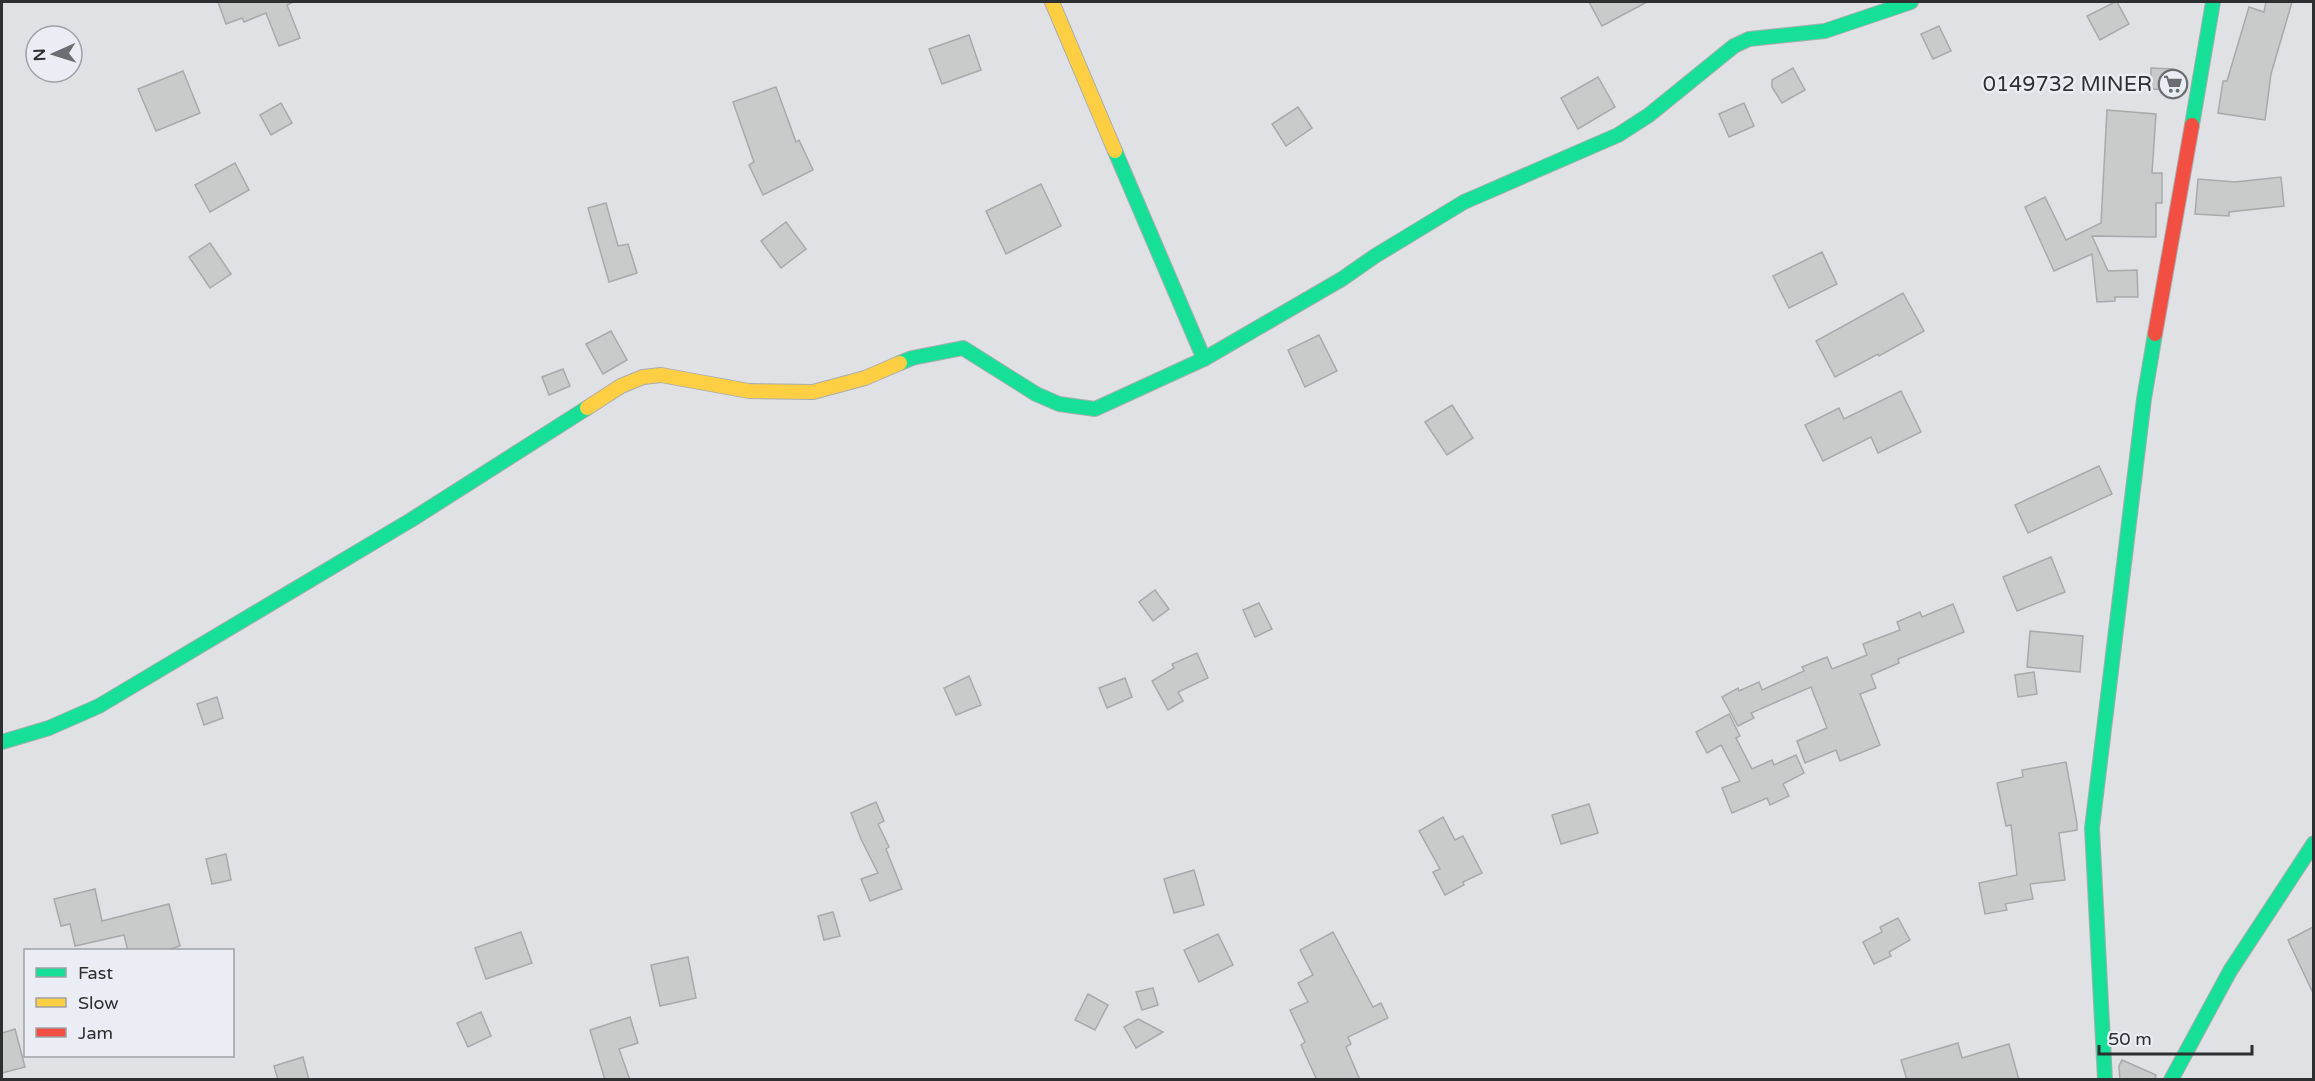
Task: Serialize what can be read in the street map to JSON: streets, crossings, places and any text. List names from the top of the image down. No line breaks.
{"places":{"supermarket":["0149732 MINER"]},"legend":["Fast","Slow","Jam"],"scale_bar":"50 m","north":"left"}
